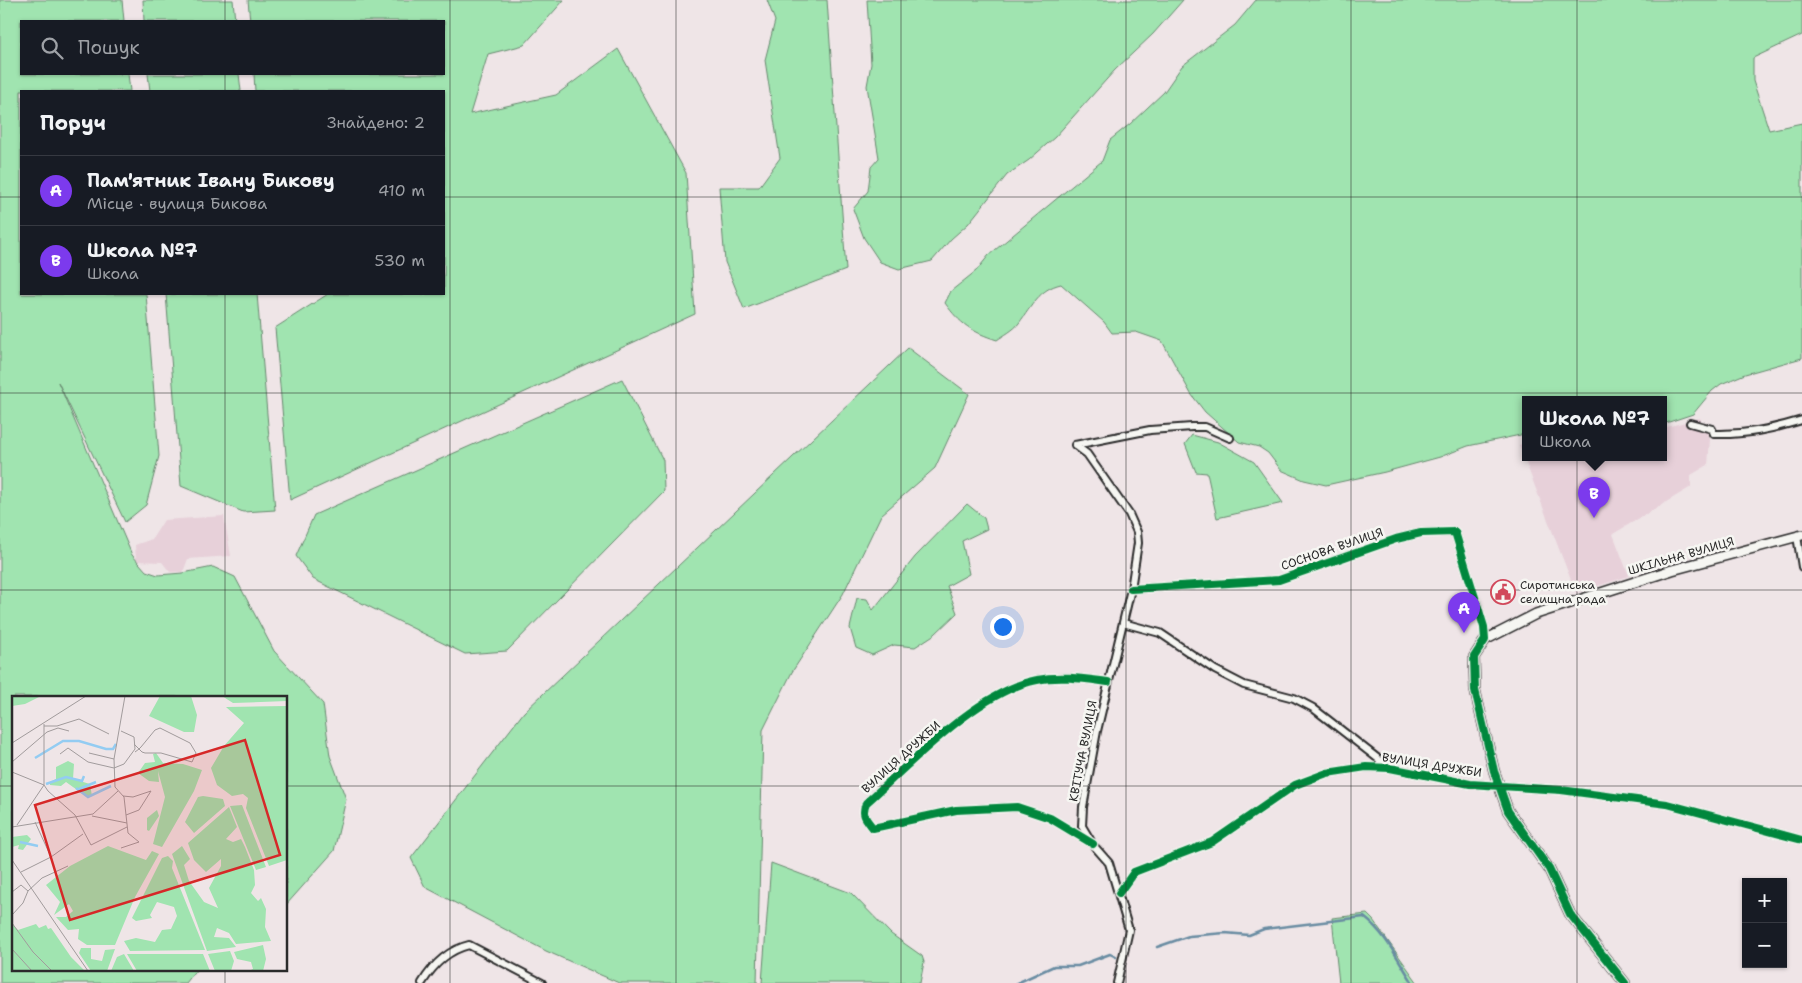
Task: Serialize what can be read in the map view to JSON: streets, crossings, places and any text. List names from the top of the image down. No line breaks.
{"streets":{"street":["СОСНОВА ВУЛИЦЯ","ШКІЛЬНА ВУЛИЦЯ","КВІТУЧА ВУЛИЦЯ","ВУЛИЦЯ ДРУЖБИ"]},"crossings":[["СОСНОВА ВУЛИЦЯ","ШКІЛЬНА ВУЛИЦЯ"],["СОСНОВА ВУЛИЦЯ","КВІТУЧА ВУЛИЦЯ"],["КВІТУЧА ВУЛИЦЯ","ВУЛИЦЯ ДРУЖБИ"]],"places":{"public building":["Сиротинська селищна рада"]},"page":{"search":"Пошук","heading":["Поруч","Знайдено: 2"],"list":[{"mark":"A","name":"Пам'ятник Івану Бикову","note":"Місце · вулиця Бикова","value":"410 m"},{"mark":"B","name":"Школа №7","note":"Школа","value":"530 m"}],"popup":["Школа №7","Школа"],"pins":["B","A"],"map_buttons":["+","−"]}}
